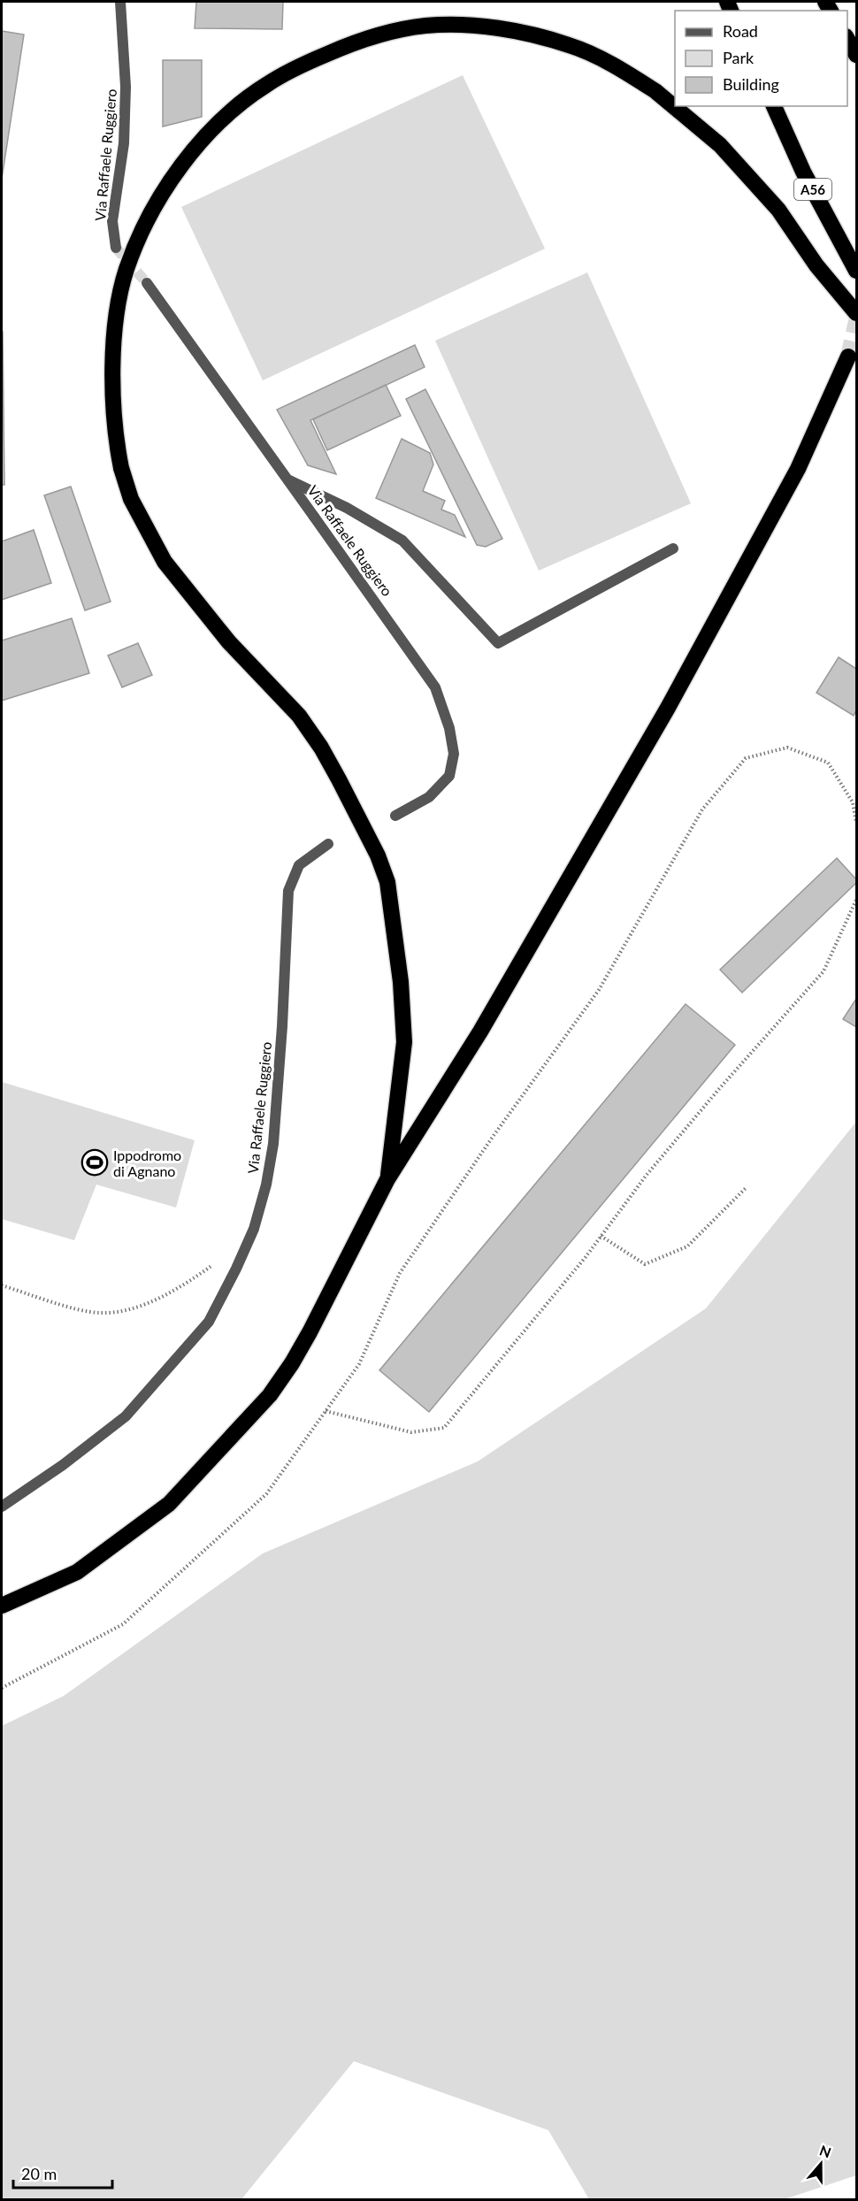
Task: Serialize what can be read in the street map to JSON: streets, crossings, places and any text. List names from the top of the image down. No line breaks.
{"streets":{"highway":["A56"],"street":["Via Raffaele Ruggiero"]},"places":{"sports":["Ippodromo di Agnano"]},"legend":["Road","Park","Building"],"scale_bar":"20 m","north":"top"}
